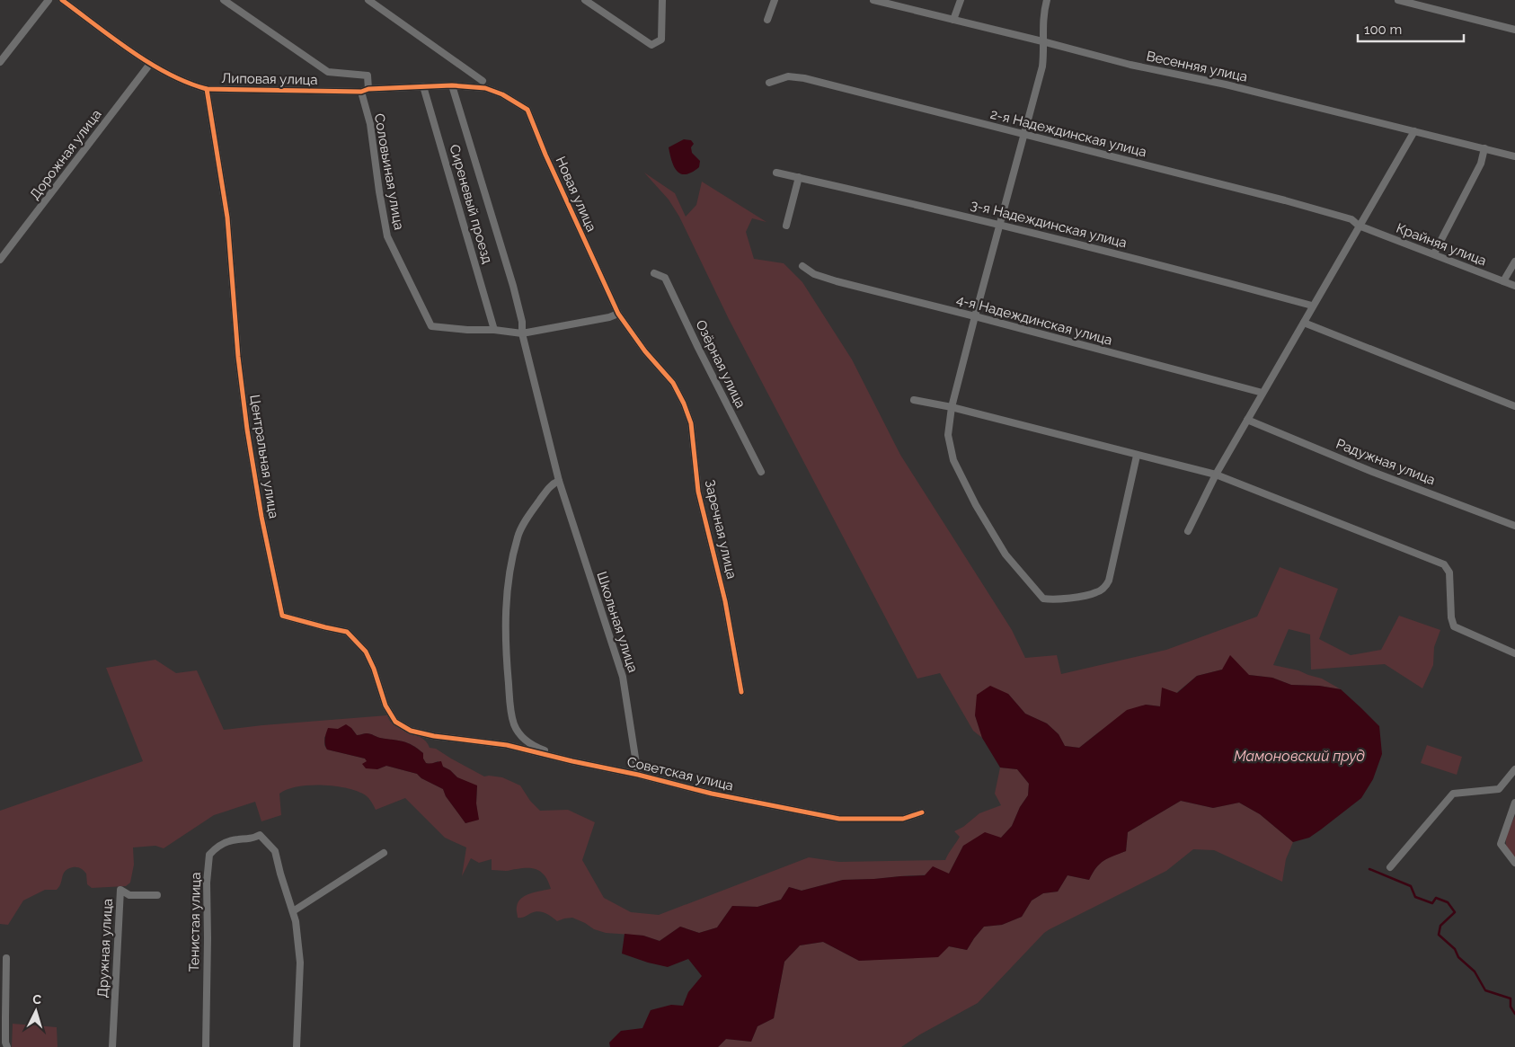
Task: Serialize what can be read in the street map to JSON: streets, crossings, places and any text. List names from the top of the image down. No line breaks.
{"streets":{"street":["Весенняя улица","Липовая улица","2-я Надеждинская улица","Дорожная улица","Соловьиная улица","Новая улица","Сиреневый проезд","3-я Надеждинская улица","Крайняя улица","4-я Надеждинская улица","Озёрная улица","Центральная улица","Радужная улица","Заречная улица","Школьная улица","Советская улица","Тенистая улица","Дружная улица"]},"crossings":[["Липовая улица","Дорожная улица"],["Липовая улица","Соловьиная улица"],["Липовая улица","Новая улица"],["Липовая улица","Сиреневый проезд"],["Липовая улица","Центральная улица"],["Липовая улица","Школьная улица"],["2-я Надеждинская улица","Крайняя улица"],["Соловьиная улица","Новая улица"],["Соловьиная улица","Сиреневый проезд"],["Соловьиная улица","Заречная улица"],["Соловьиная улица","Школьная улица"],["Новая улица","Заречная улица"],["Центральная улица","Советская улица"],["Школьная улица","Советская улица"]],"water":["Мамоновский пруд"],"scale_bar":"100 m","north":"top"}
